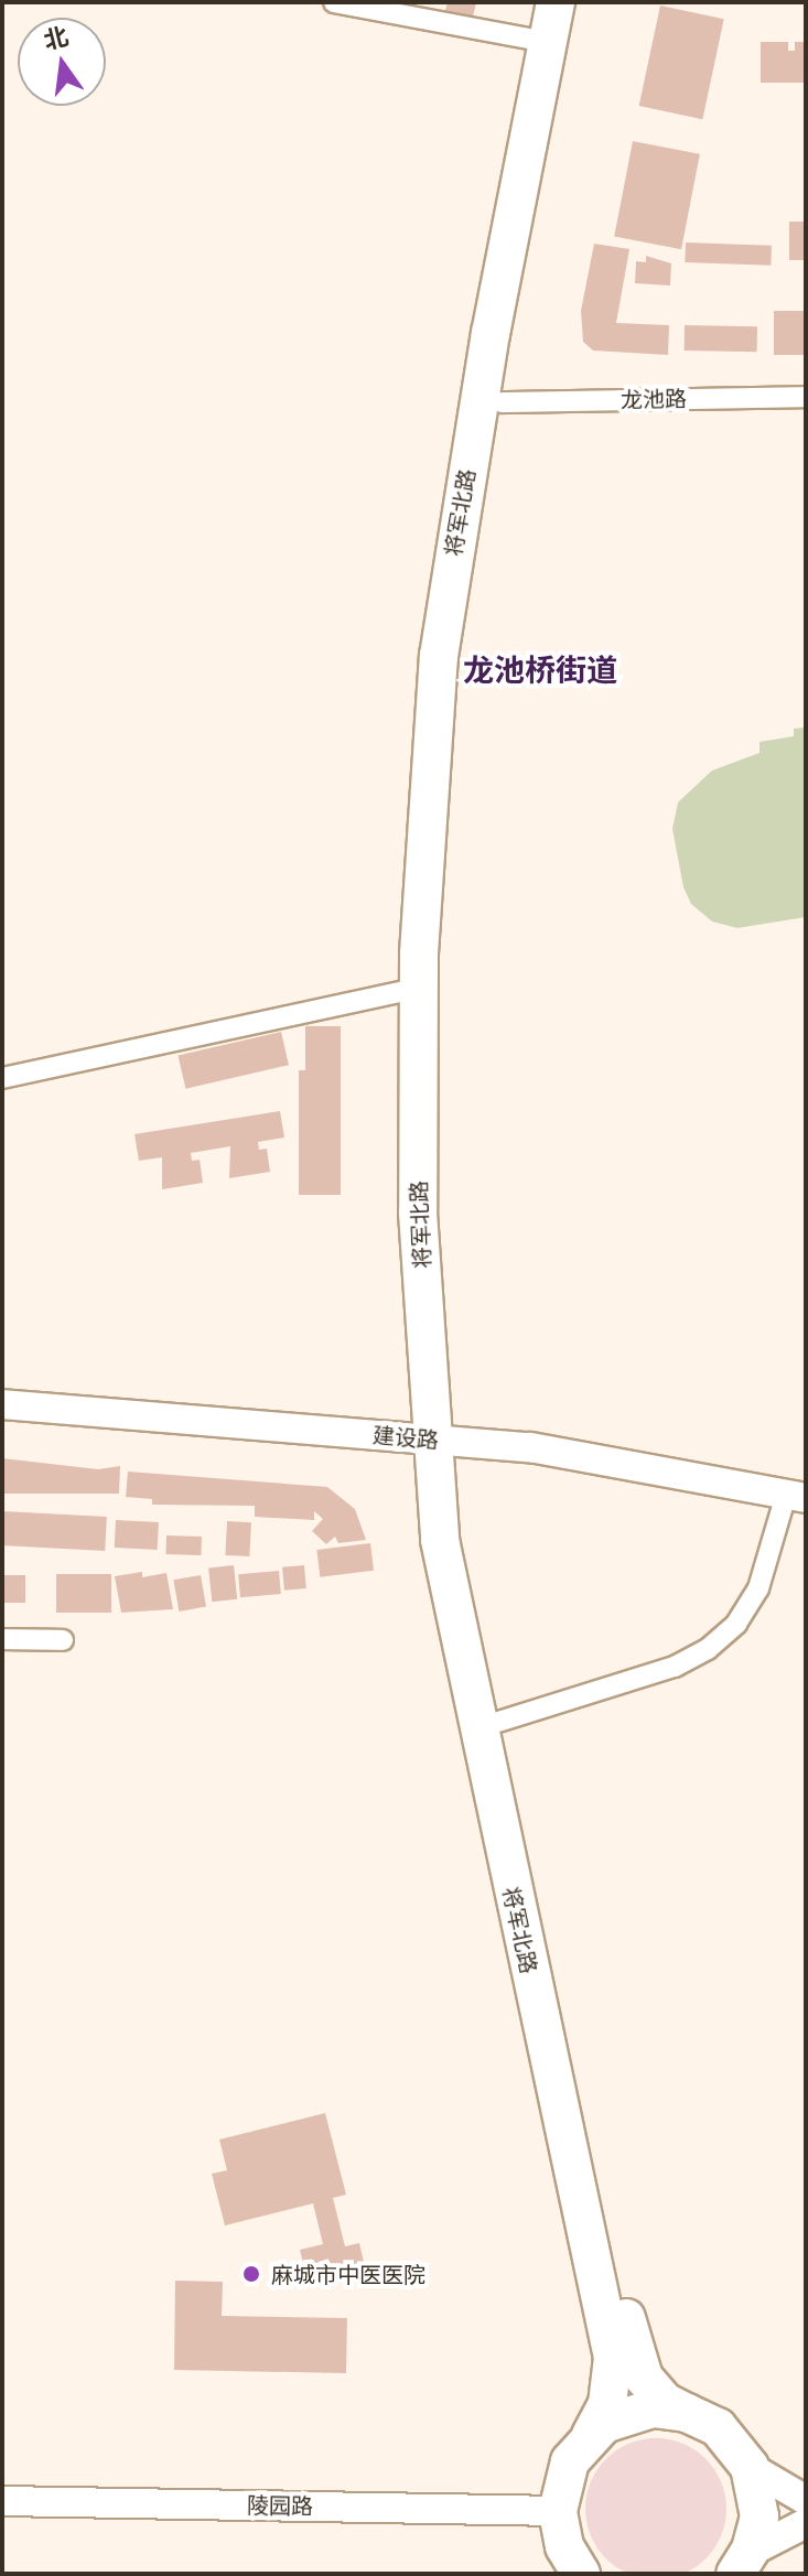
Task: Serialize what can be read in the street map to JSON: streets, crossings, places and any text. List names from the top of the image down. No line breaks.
{"streets":{"highway":["将军北路"],"street":["龙池路","建设路","陵园路"]},"crossings":[["龙池路","将军北路"],["将军北路","建设路"],["将军北路","陵园路"]],"districts":["龙池桥街道"],"places":["麻城市中医医院"],"north":"top"}
